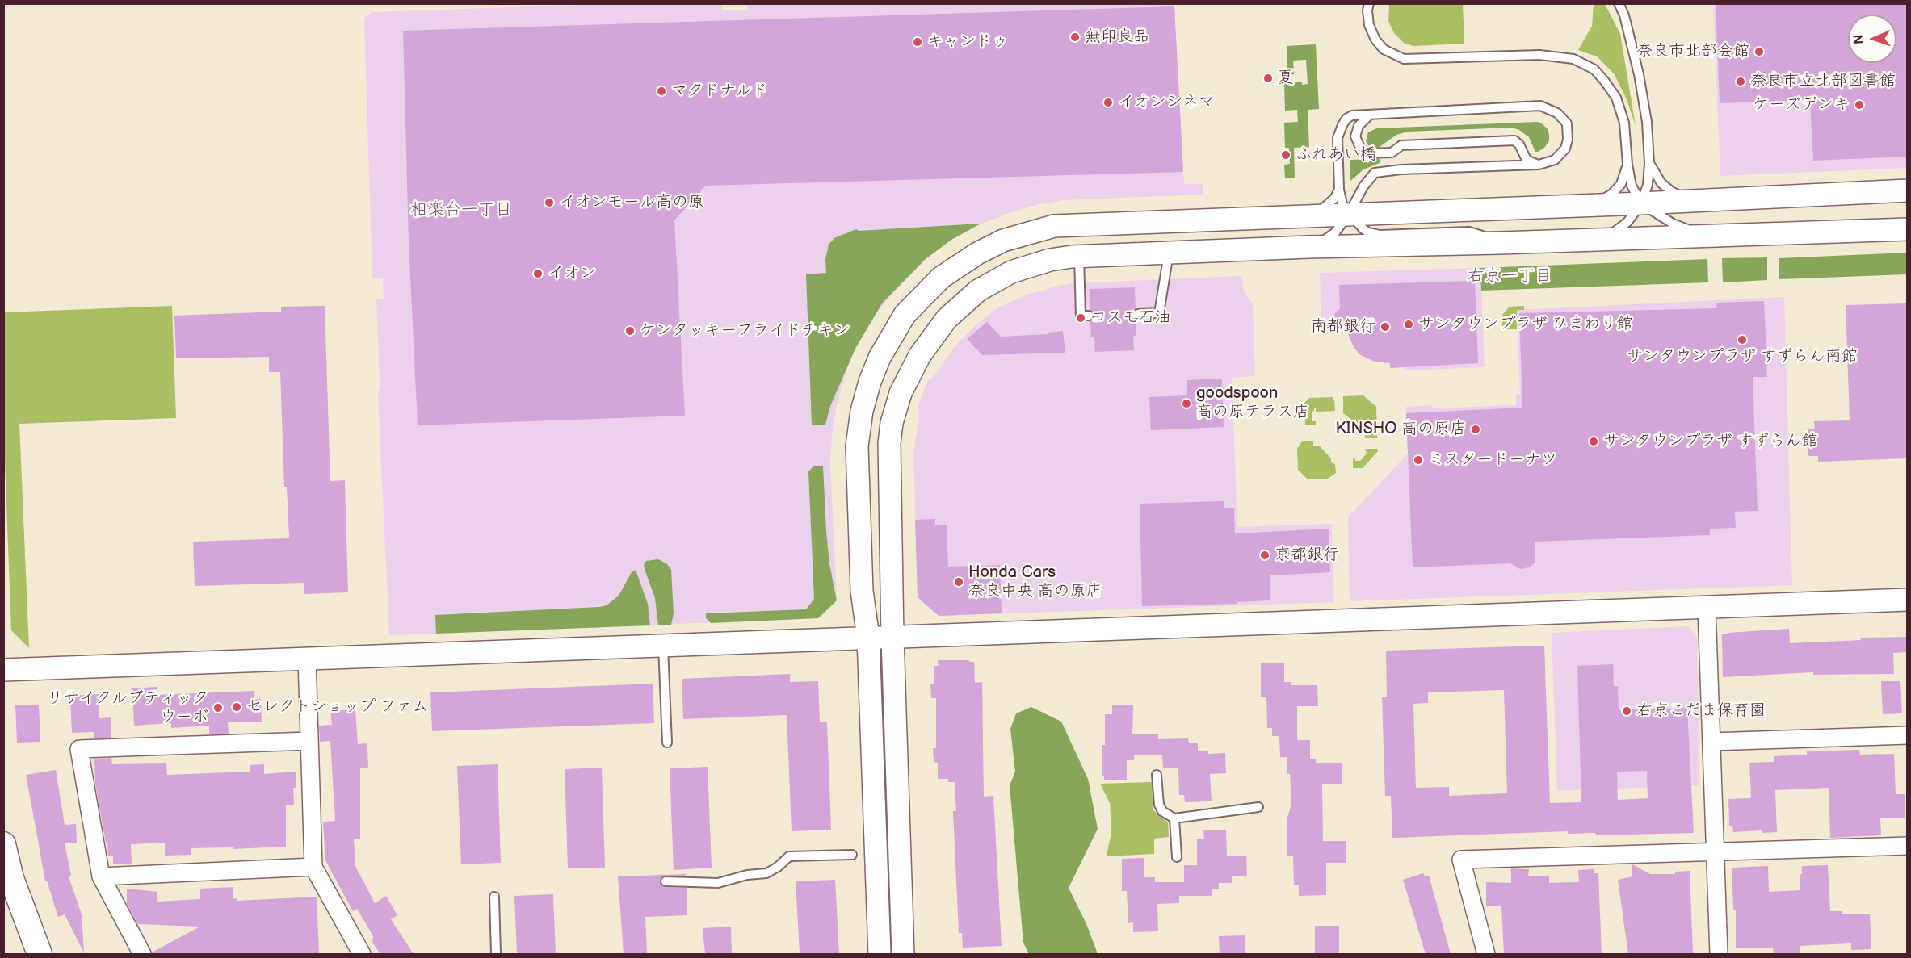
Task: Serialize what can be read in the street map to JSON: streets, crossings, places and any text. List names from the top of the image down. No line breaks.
{"districts":["相楽台一丁目","右京一丁目"],"places":["無印良品","キャンドゥ","奈良市北部会館","夏","奈良市立北部図書館","マクドナルド","イオンシネマ","ケーズデンキ","ふれあい橋","イオンモール高の原","イオン","コスモ石油","サンタウンプラザ ひまわり館","南都銀行","ケンタッキーフライドチキン","サンタウンプラザ すずらん南館","goodspoon 高の原テラス店","KINSHO 高の原店","サンタウンプラザ すずらん館","ミスタードーナツ","京都銀行","Honda Cars 奈良中央 高の原店","セレクトショップ ファム","リサイクルブティック ウーボ","右京こだま保育園"],"north":"left"}
